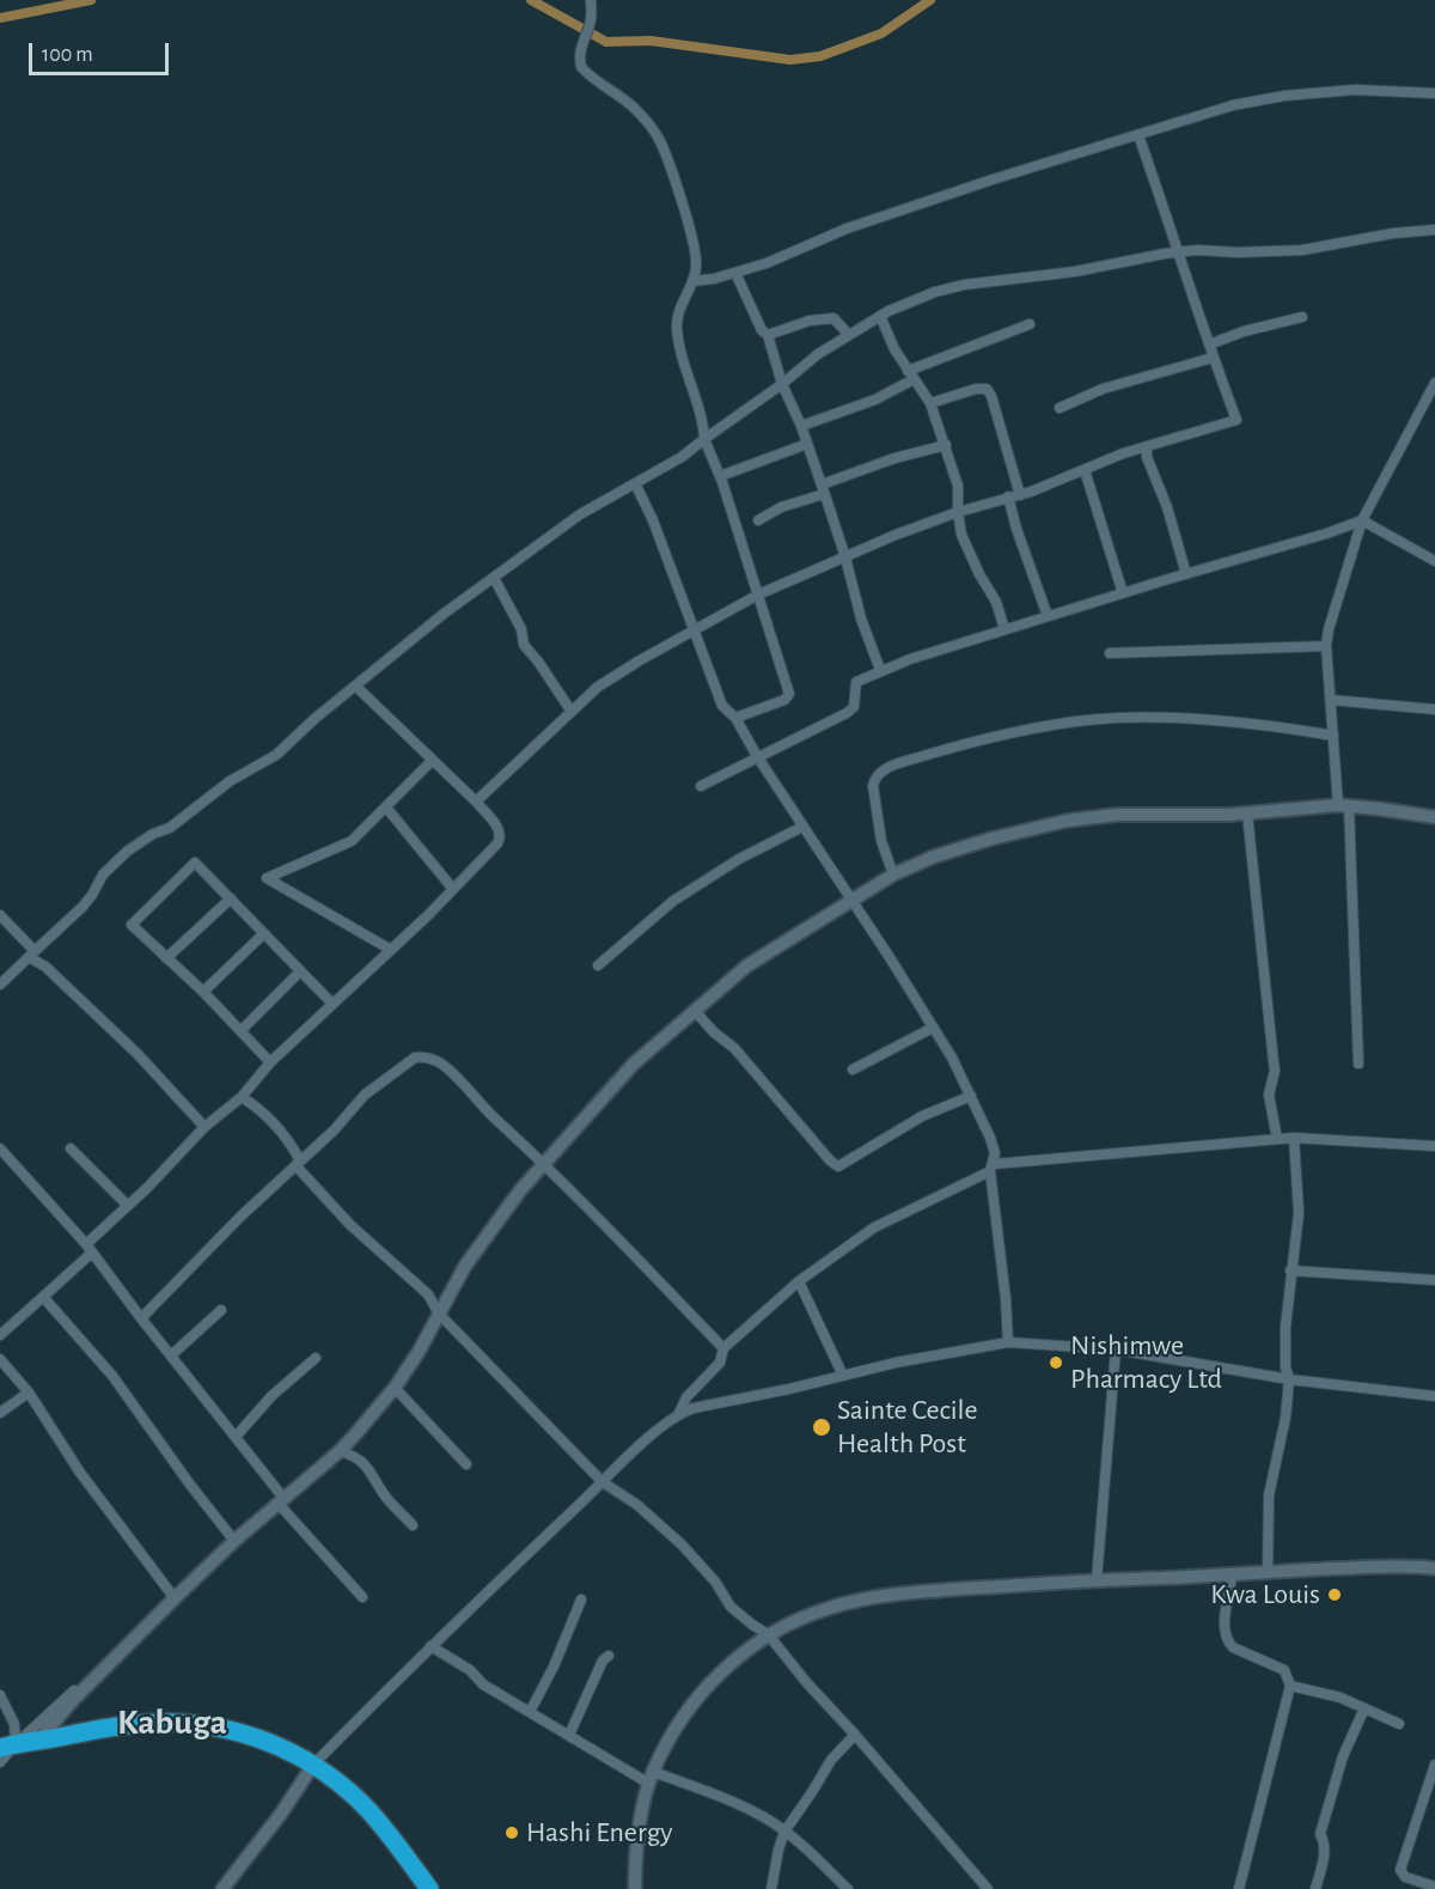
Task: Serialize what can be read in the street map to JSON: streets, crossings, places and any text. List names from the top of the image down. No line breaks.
{"districts":["Kabuga"],"places":["Nishimwe Pharmacy Ltd","Sainte Cecile Health Post","Kwa Louis","Hashi Energy"],"scale_bar":"100 m"}
